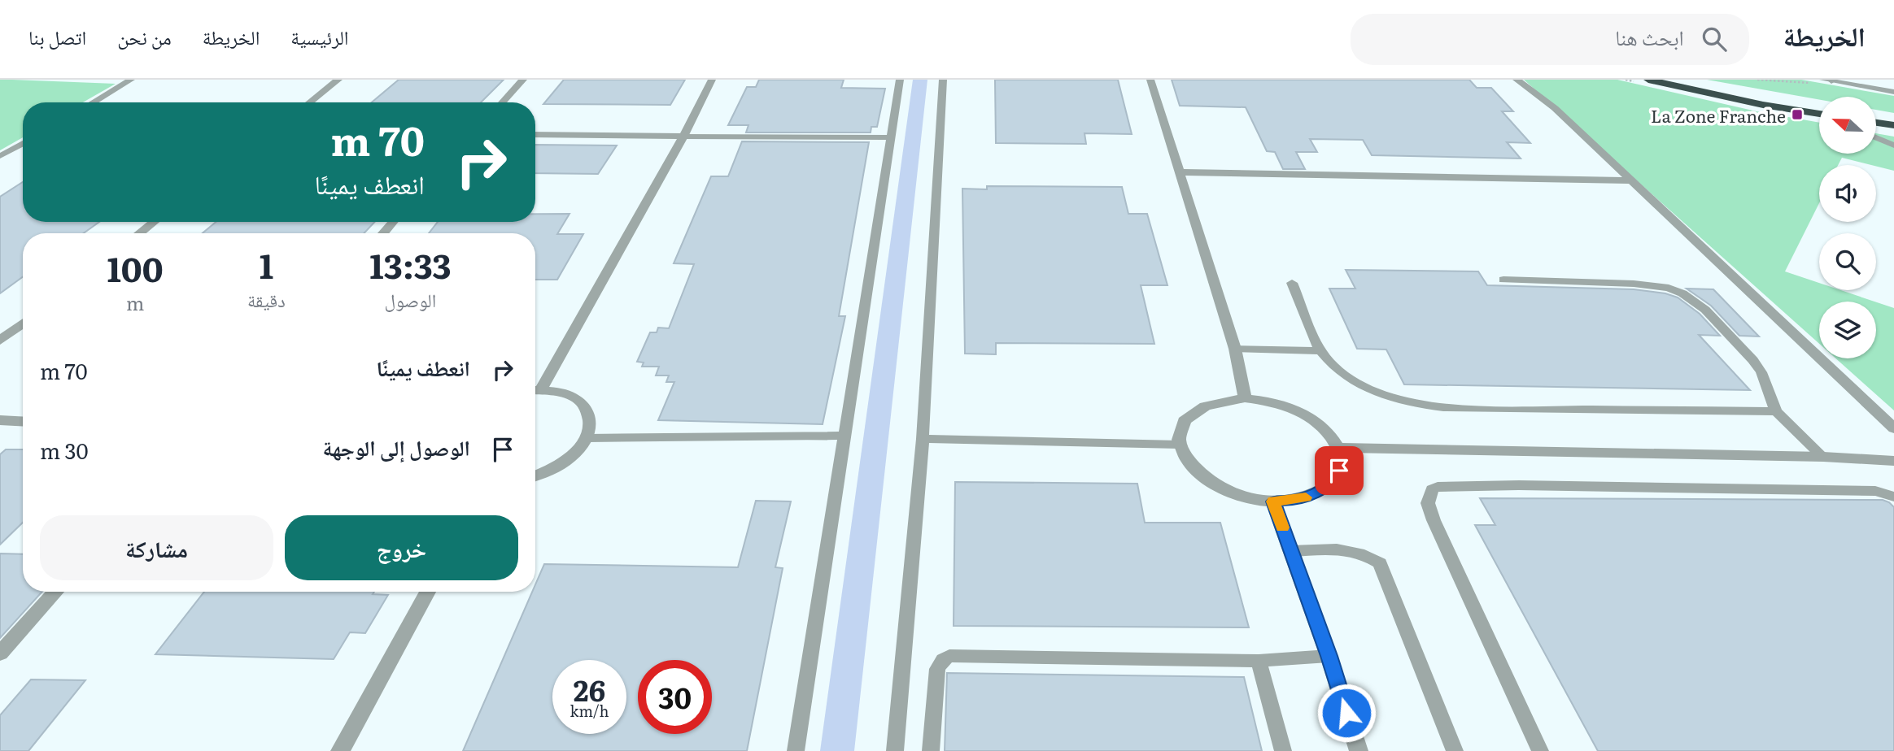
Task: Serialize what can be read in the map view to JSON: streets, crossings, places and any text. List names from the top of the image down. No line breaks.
{"places":{"transit":["La Zone Franche"]},"north":"left","page":{"header":"الخريطة","search":"ابحث هنا","nav":["الرئيسية","الخريطة","من نحن","اتصل بنا"],"turn":["70 m","انعطف يمينًا"],"eta":["13:33","الوصول","1","دقيقة","100","m"],"list":[{"name":"انعطف يمينًا","value":"70 m"},{"name":"الوصول إلى الوجهة","value":"30 m"}],"buttons":["خروج","مشاركة"],"speed":"26 km/h","limit":"30"}}
